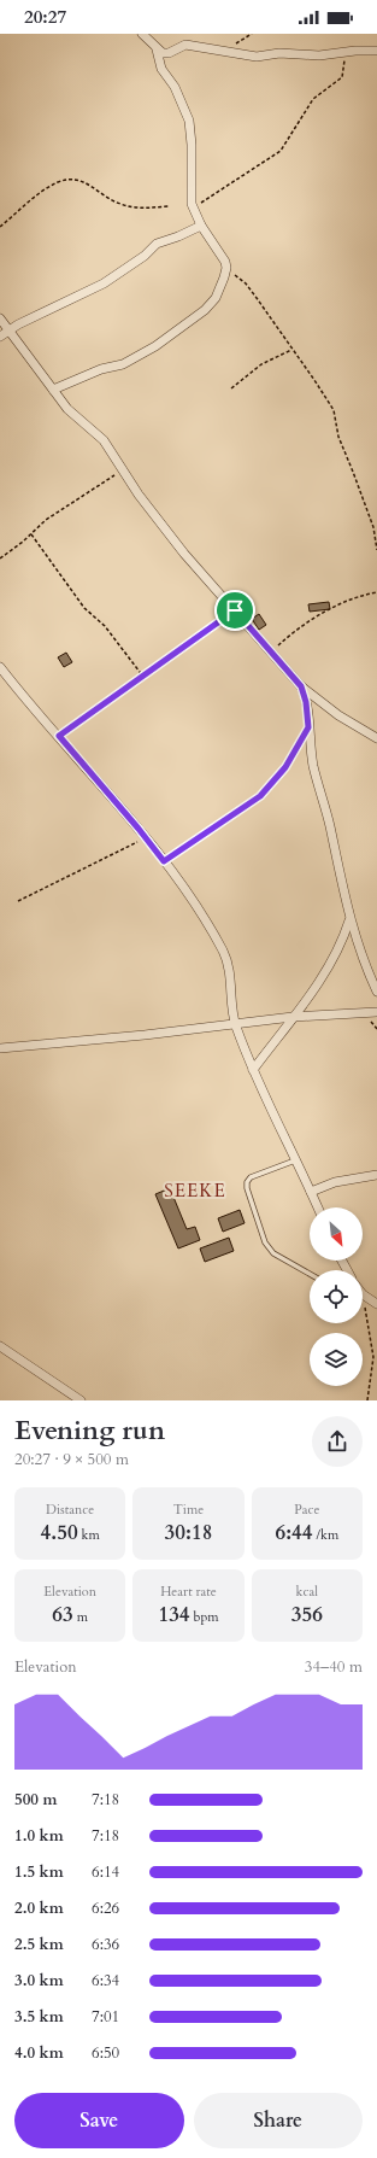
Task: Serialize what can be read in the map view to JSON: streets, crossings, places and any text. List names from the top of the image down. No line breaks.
{"districts":["SEEKE"],"north":"bottom right","page":{"status":"20:27","heading":["Evening run","20:27 · 9 × 500 m"],"stats":[["Distance","4.50 km"],["Time","30:18"],["Pace","6:44 /km"],["Elevation","63 m"],["Heart rate","134 bpm"],["kcal","356"]],"chart":["Elevation","34–40 m"],"list":[{"name":"500 m","note":"7:18"},{"name":"1.0 km","note":"7:18"},{"name":"1.5 km","note":"6:14"},{"name":"2.0 km","note":"6:26"},{"name":"2.5 km","note":"6:36"},{"name":"3.0 km","note":"6:34"},{"name":"3.5 km","note":"7:01"},{"name":"4.0 km","note":"6:50"}],"buttons":["Save","Share"]}}
